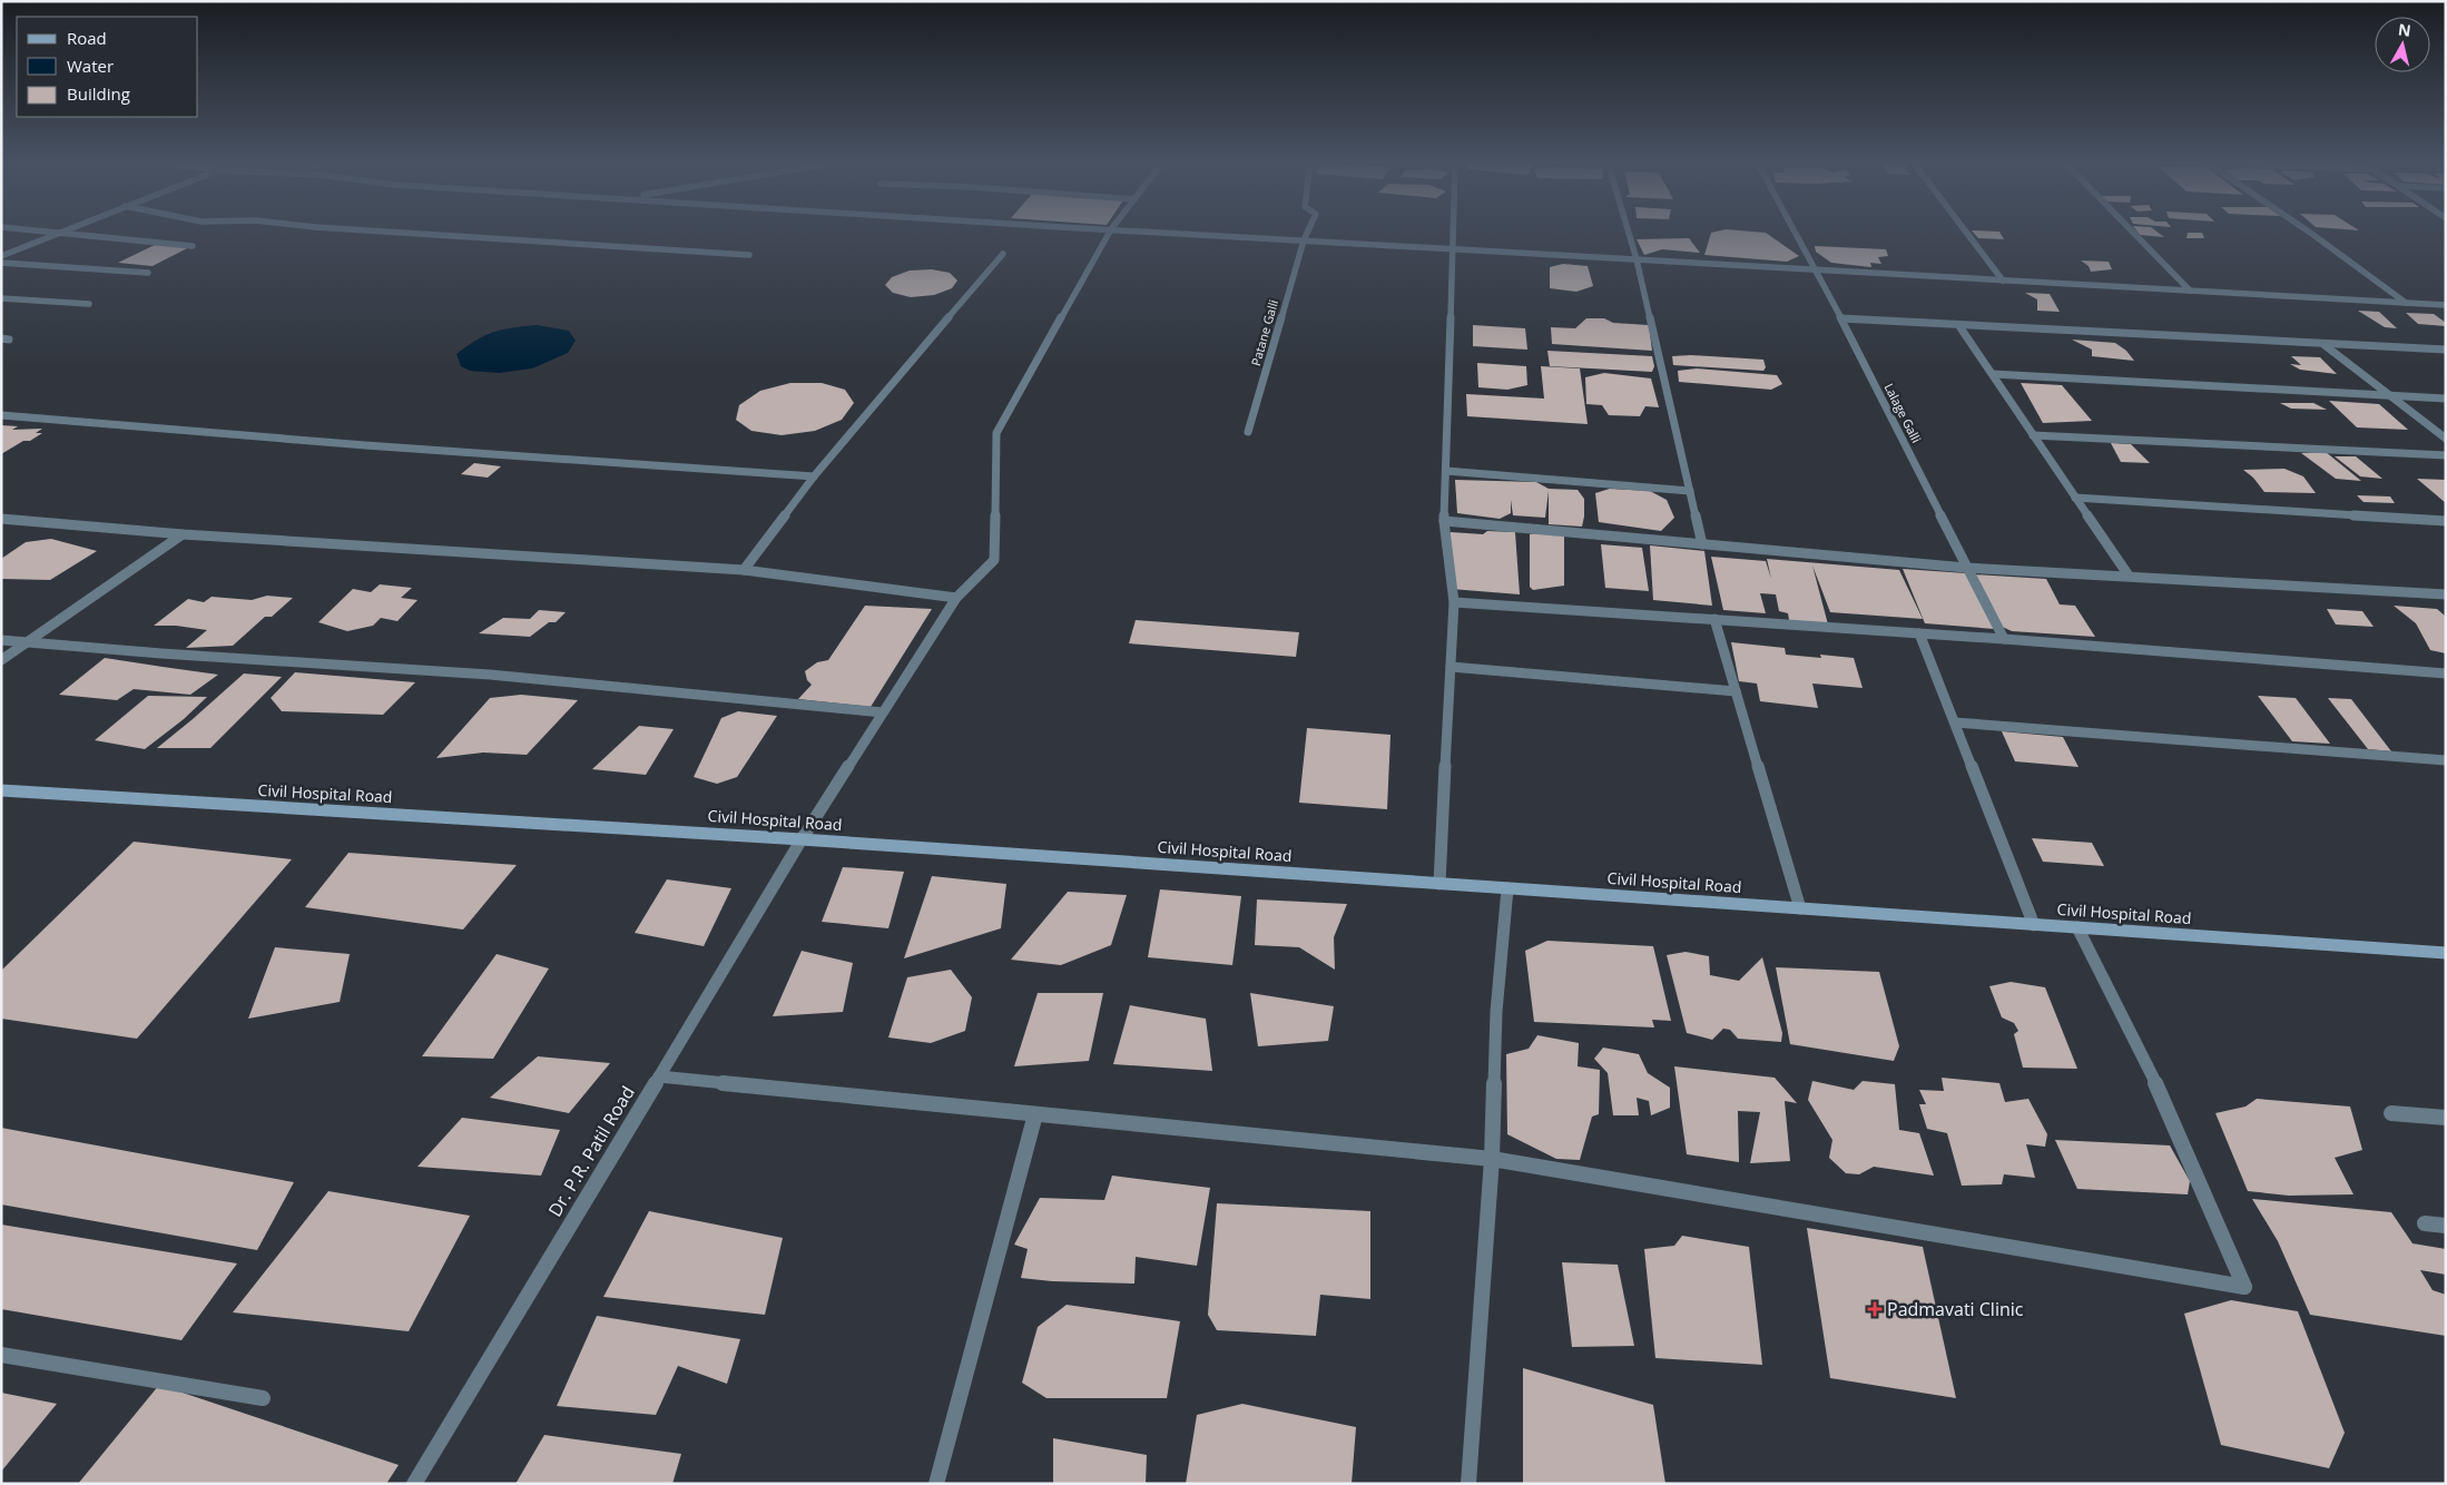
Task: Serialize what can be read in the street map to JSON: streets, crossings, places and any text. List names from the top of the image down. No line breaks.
{"streets":{"main road":["Civil Hospital Road"],"street":["Patane Galli","Lalage Galli","Dr. P.R. Patil Road"]},"crossings":[["Civil Hospital Road","Dr. P.R. Patil Road"]],"places":{"health":["Padmavati Clinic"]},"legend":["Road","Water","Building"],"north":"top"}
